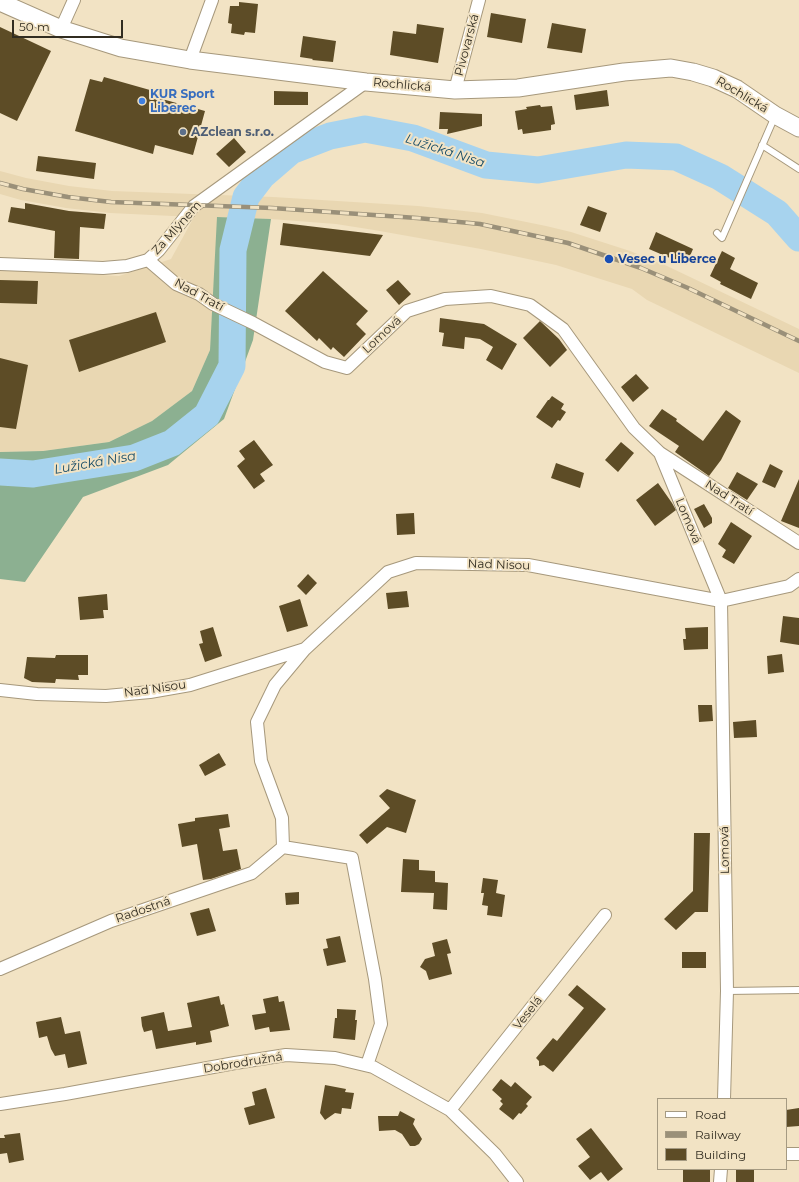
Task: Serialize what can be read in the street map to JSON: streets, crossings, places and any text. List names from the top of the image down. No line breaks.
{"streets":{"street":["Pivovarská","Rochlická","Za Mlýnem","Nad Tratí","Lomová","Nad Nisou","Radostná","Veselá","Dobrodružná"]},"crossings":[["Pivovarská","Rochlická"],["Rochlická","Za Mlýnem"],["Za Mlýnem","Nad Tratí"],["Nad Tratí","Lomová"],["Lomová","Nad Nisou"],["Nad Nisou","Radostná"],["Veselá","Dobrodružná"]],"water":["Lužická Nisa"],"places":["KUR Sport Liberec","AZclean s.r.o.","Vesec u Liberce"],"legend":["Road","Railway","Building"],"scale_bar":"50 m"}
